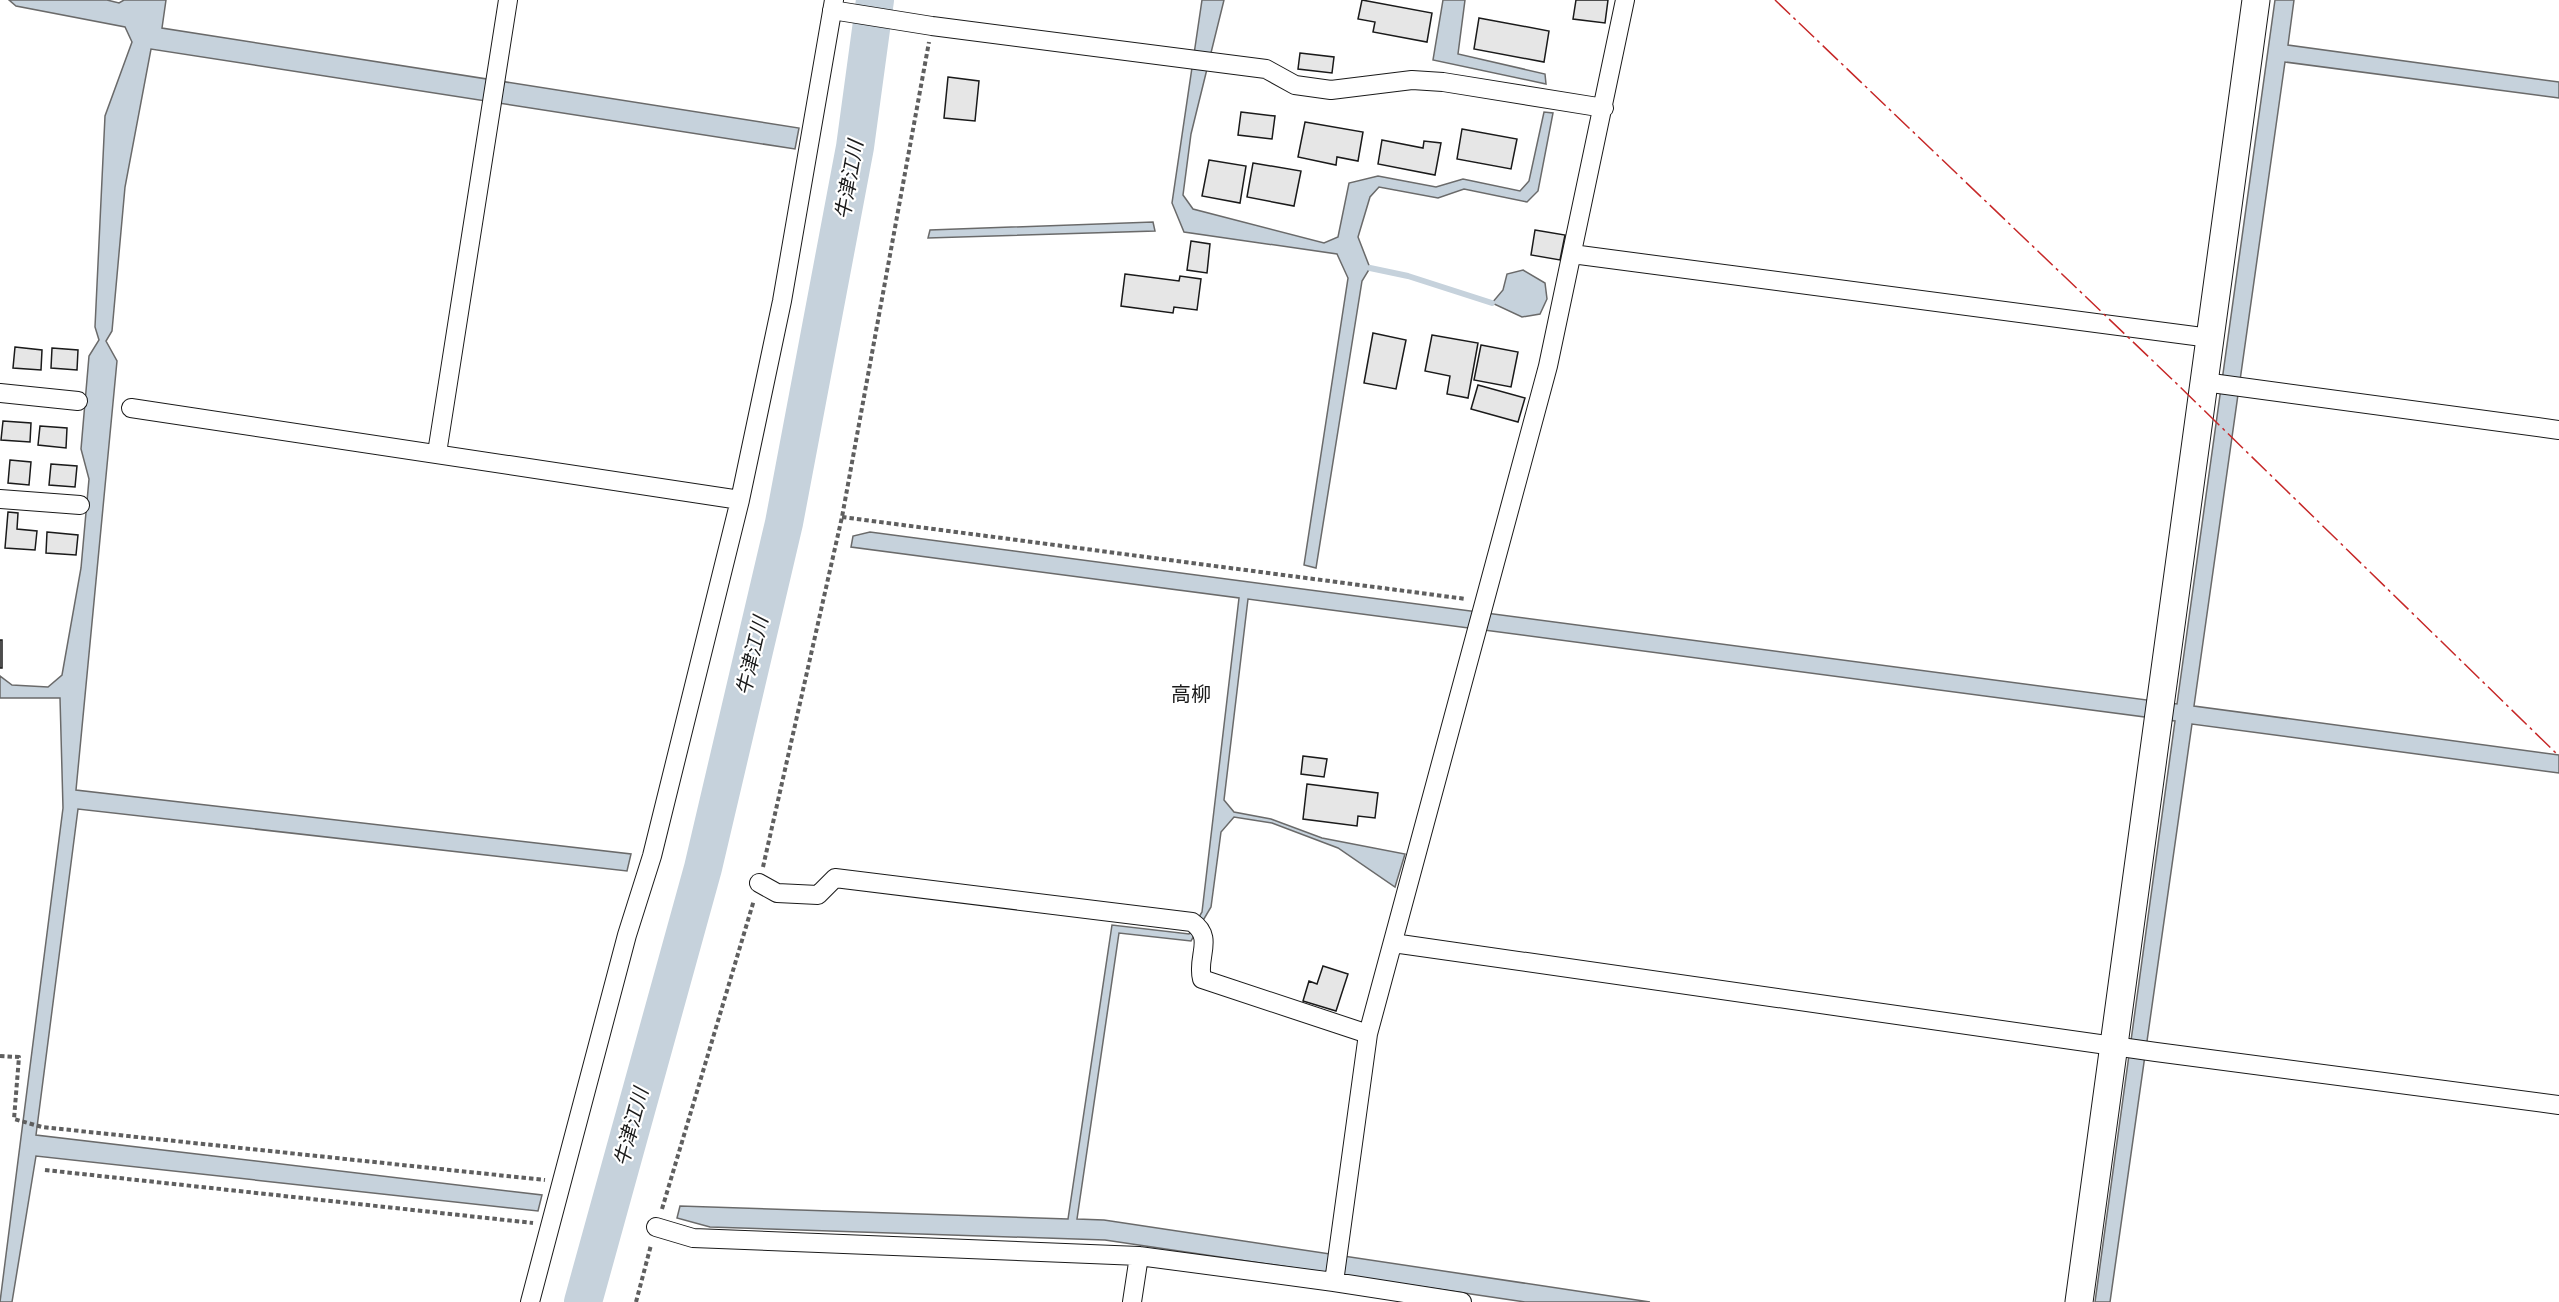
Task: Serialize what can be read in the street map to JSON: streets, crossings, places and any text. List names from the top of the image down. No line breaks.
{"districts":["高柳"],"water":["牛津江川"]}
